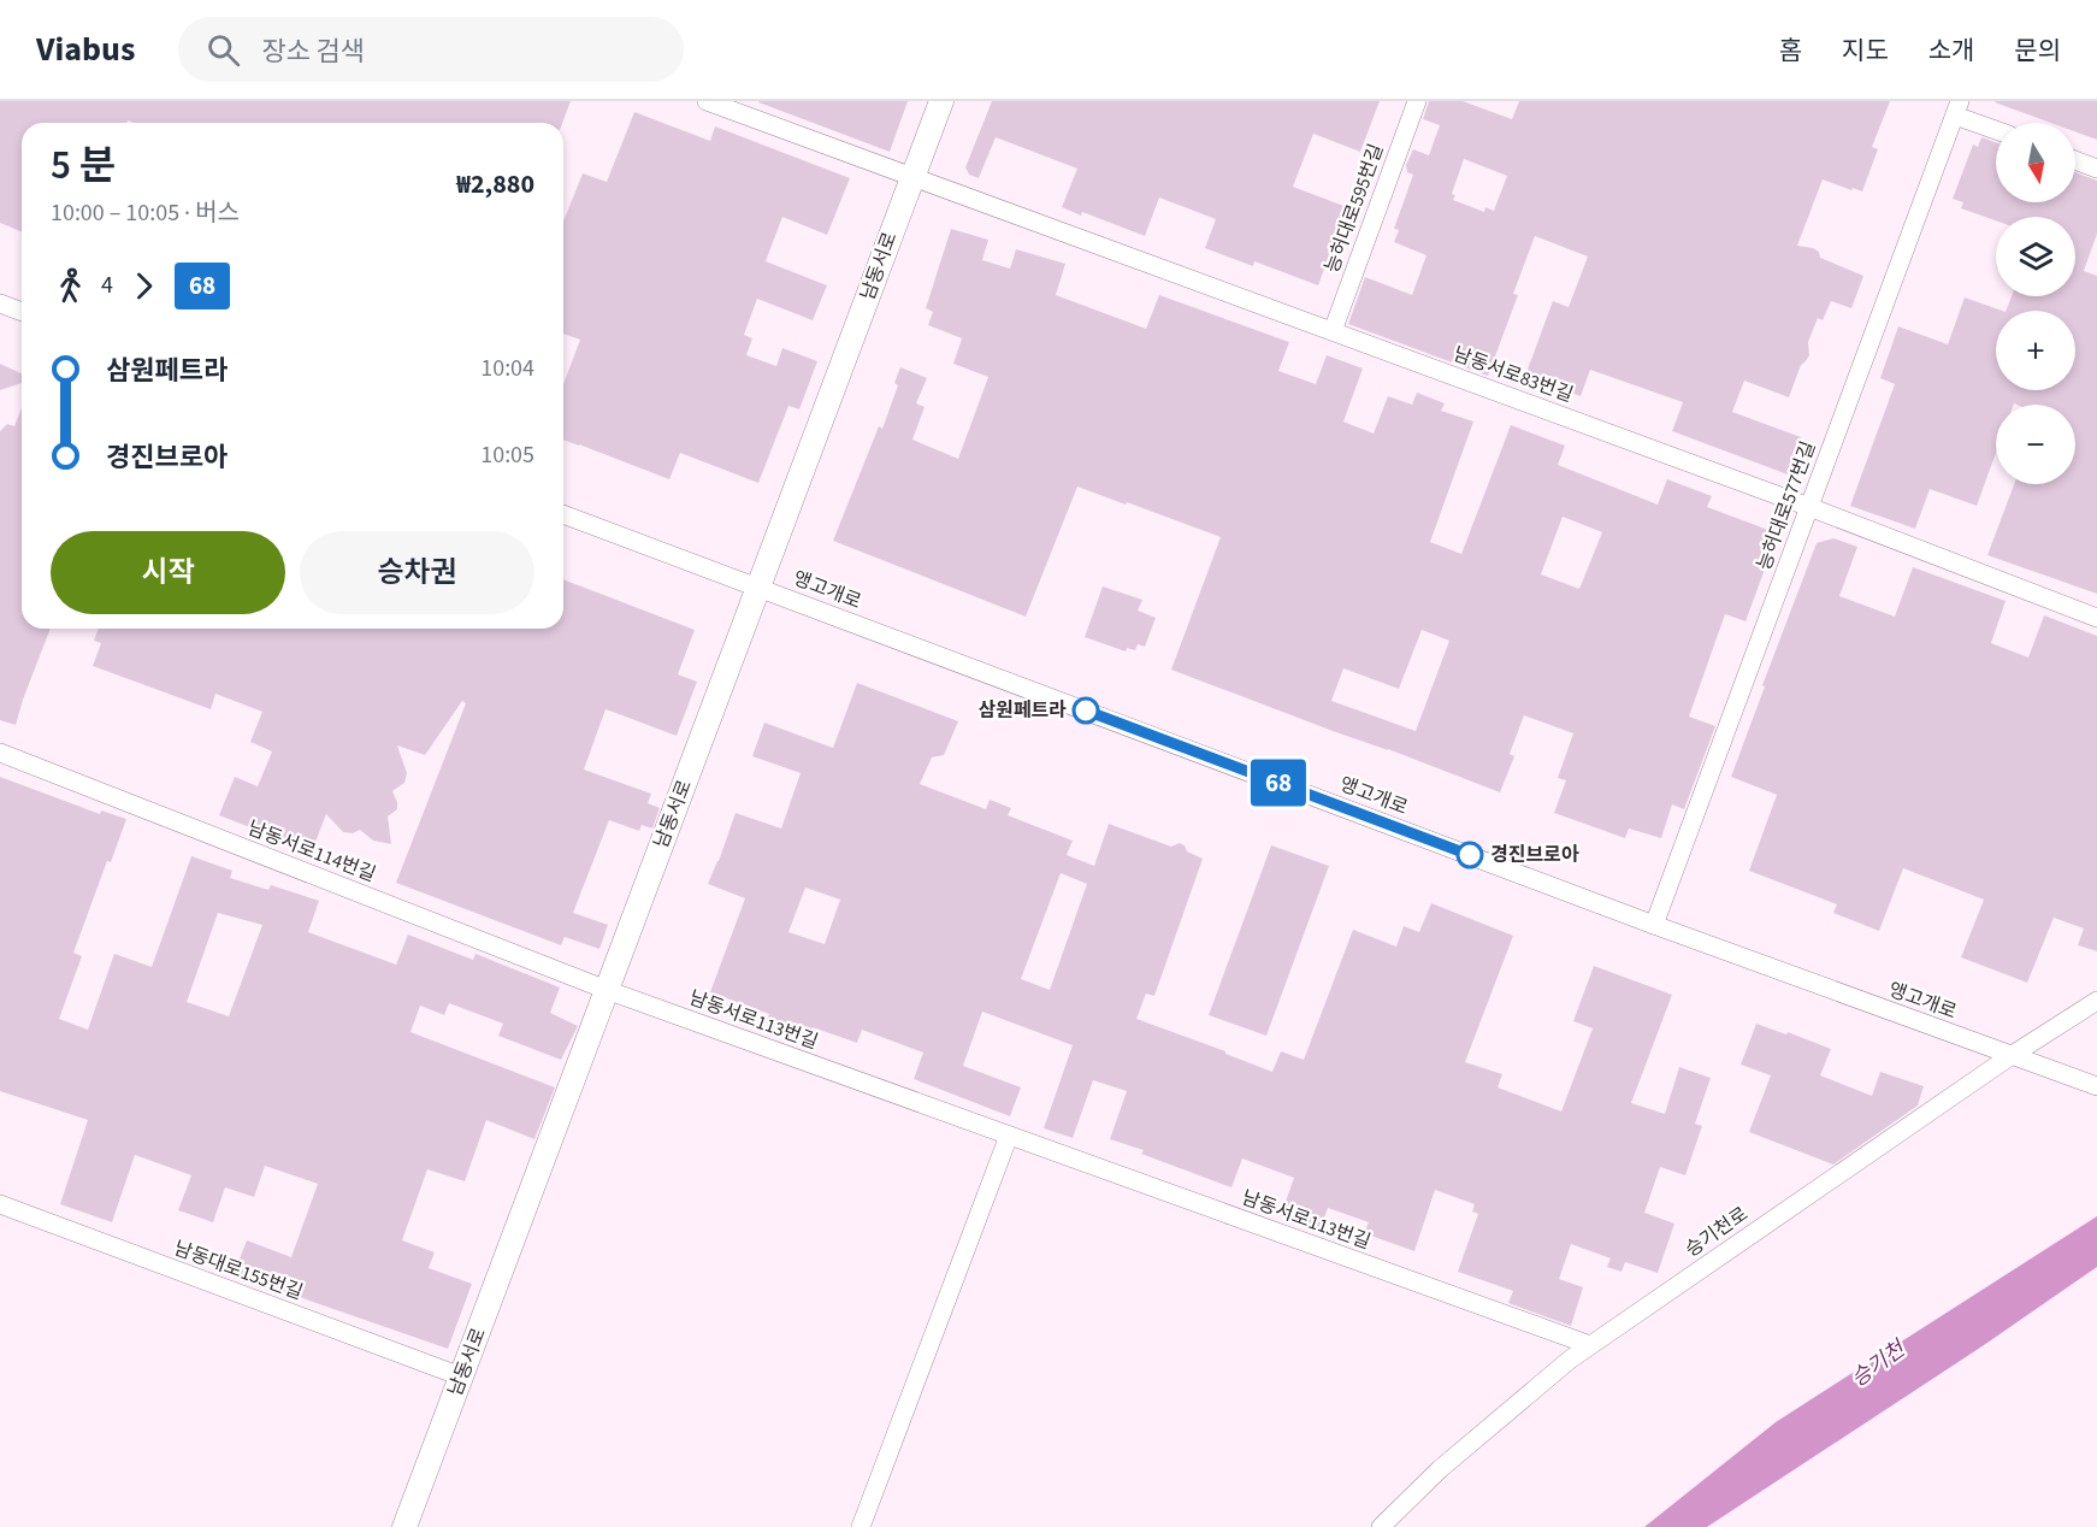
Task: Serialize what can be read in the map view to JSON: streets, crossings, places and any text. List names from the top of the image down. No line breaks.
{"streets":{"main road":["남동서로"],"street":["능허대로595번길","남동서로83번길","능허대로577번길","앵고개로","남동서로114번길","남동서로113번길","승기천로","남동대로155번길"]},"crossings":[["능허대로595번길","남동서로83번길"],["남동서로","남동서로83번길"],["남동서로","앵고개로"],["남동서로","남동서로114번길"],["남동서로","남동서로113번길"],["남동서로","남동대로155번길"],["남동서로83번길","능허대로577번길"],["능허대로577번길","앵고개로"],["앵고개로","승기천로"],["남동서로114번길","남동서로113번길"],["남동서로113번길","승기천로"]],"water":["승기천"],"places":["삼원페트라","경진브로아"],"lines":["bus line 68"],"north":"bottom","page":{"header":"Viabus","search":"장소 검색","nav":["홈","지도","소개","문의"],"on_map":"68","map_buttons":["+","−"],"heading":["5 분","10:00 – 10:05 · 버스","₩2,880"],"legs":["4","68"],"list":[{"name":"삼원페트라","value":"10:04"},{"name":"경진브로아","value":"10:05"}],"buttons":["시작","승차권"]}}
